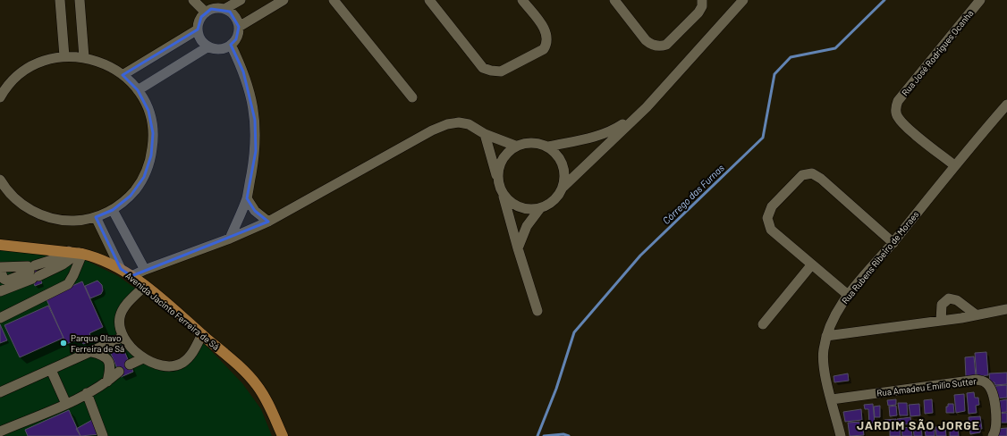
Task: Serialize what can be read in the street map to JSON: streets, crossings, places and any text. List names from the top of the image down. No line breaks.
{"streets":{"main road":["Avenida Jacinto Ferreira de Sá"],"street":["Rua José Rodrigues Ocanha","Rua Rubens Ribeiro de Moraes","Rua Amadeu Emílio Sutter"]},"crossings":[["Rua José Rodrigues Ocanha","Rua Rubens Ribeiro de Moraes"],["Rua Rubens Ribeiro de Moraes","Rua Amadeu Emílio Sutter"]],"districts":["JARDIM SÃO JORGE"],"water":["Córrego das Furnas"],"places":["Parque Olavo Ferreira de Sá"]}
